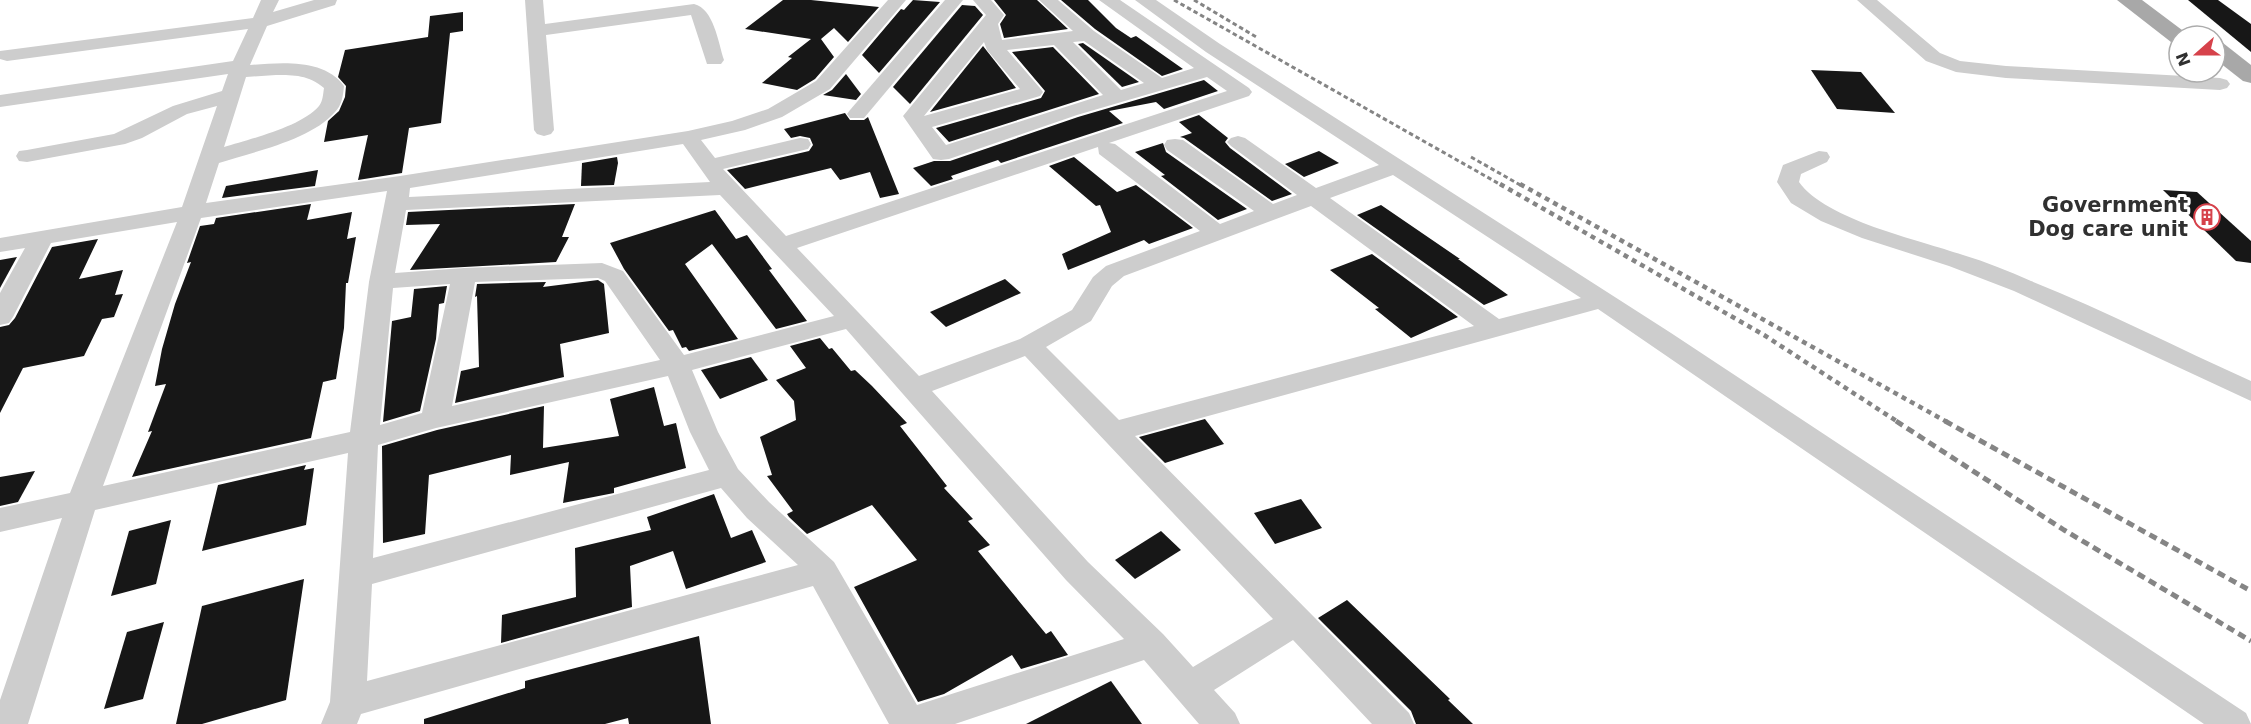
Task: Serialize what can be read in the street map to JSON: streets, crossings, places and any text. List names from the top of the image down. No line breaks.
{"places":{"building":["Government Dog care unit"]},"north":"left"}
